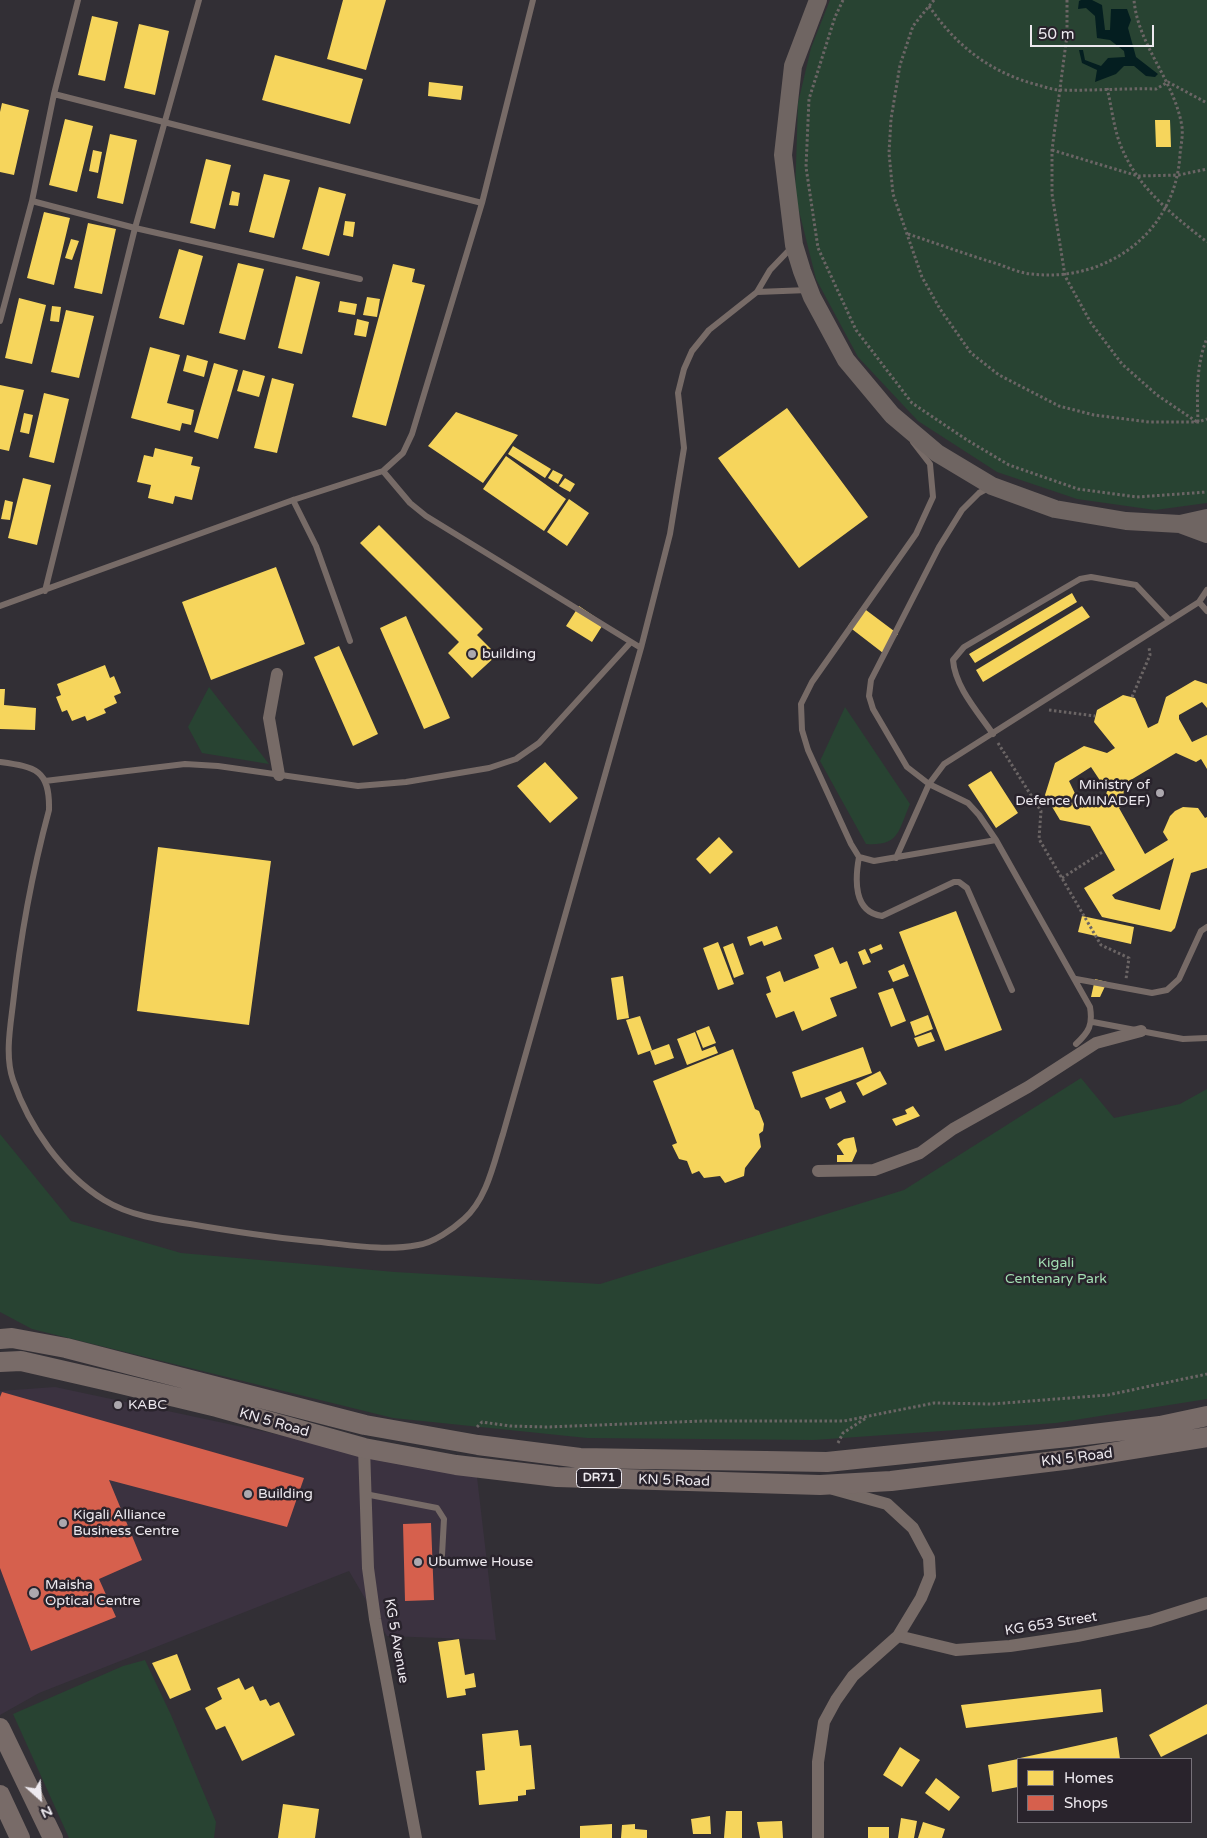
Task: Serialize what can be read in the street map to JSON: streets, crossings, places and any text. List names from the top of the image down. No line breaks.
{"streets":{"main road":["KN 5 Road","DR71"],"street":["KG 653 Street","KG 5 Avenue"]},"crossings":[["KN 5 Road","KG 5 Avenue"]],"parks":["Kigali Centenary Park"],"places":["building","Ministry of Defence (MINADEF)","KABC","Building","Kigali Alliance Business Centre","Ubumwe House","Maisha Optical Centre"],"legend":["Homes","Shops"],"scale_bar":"50 m","north":"bottom right"}
